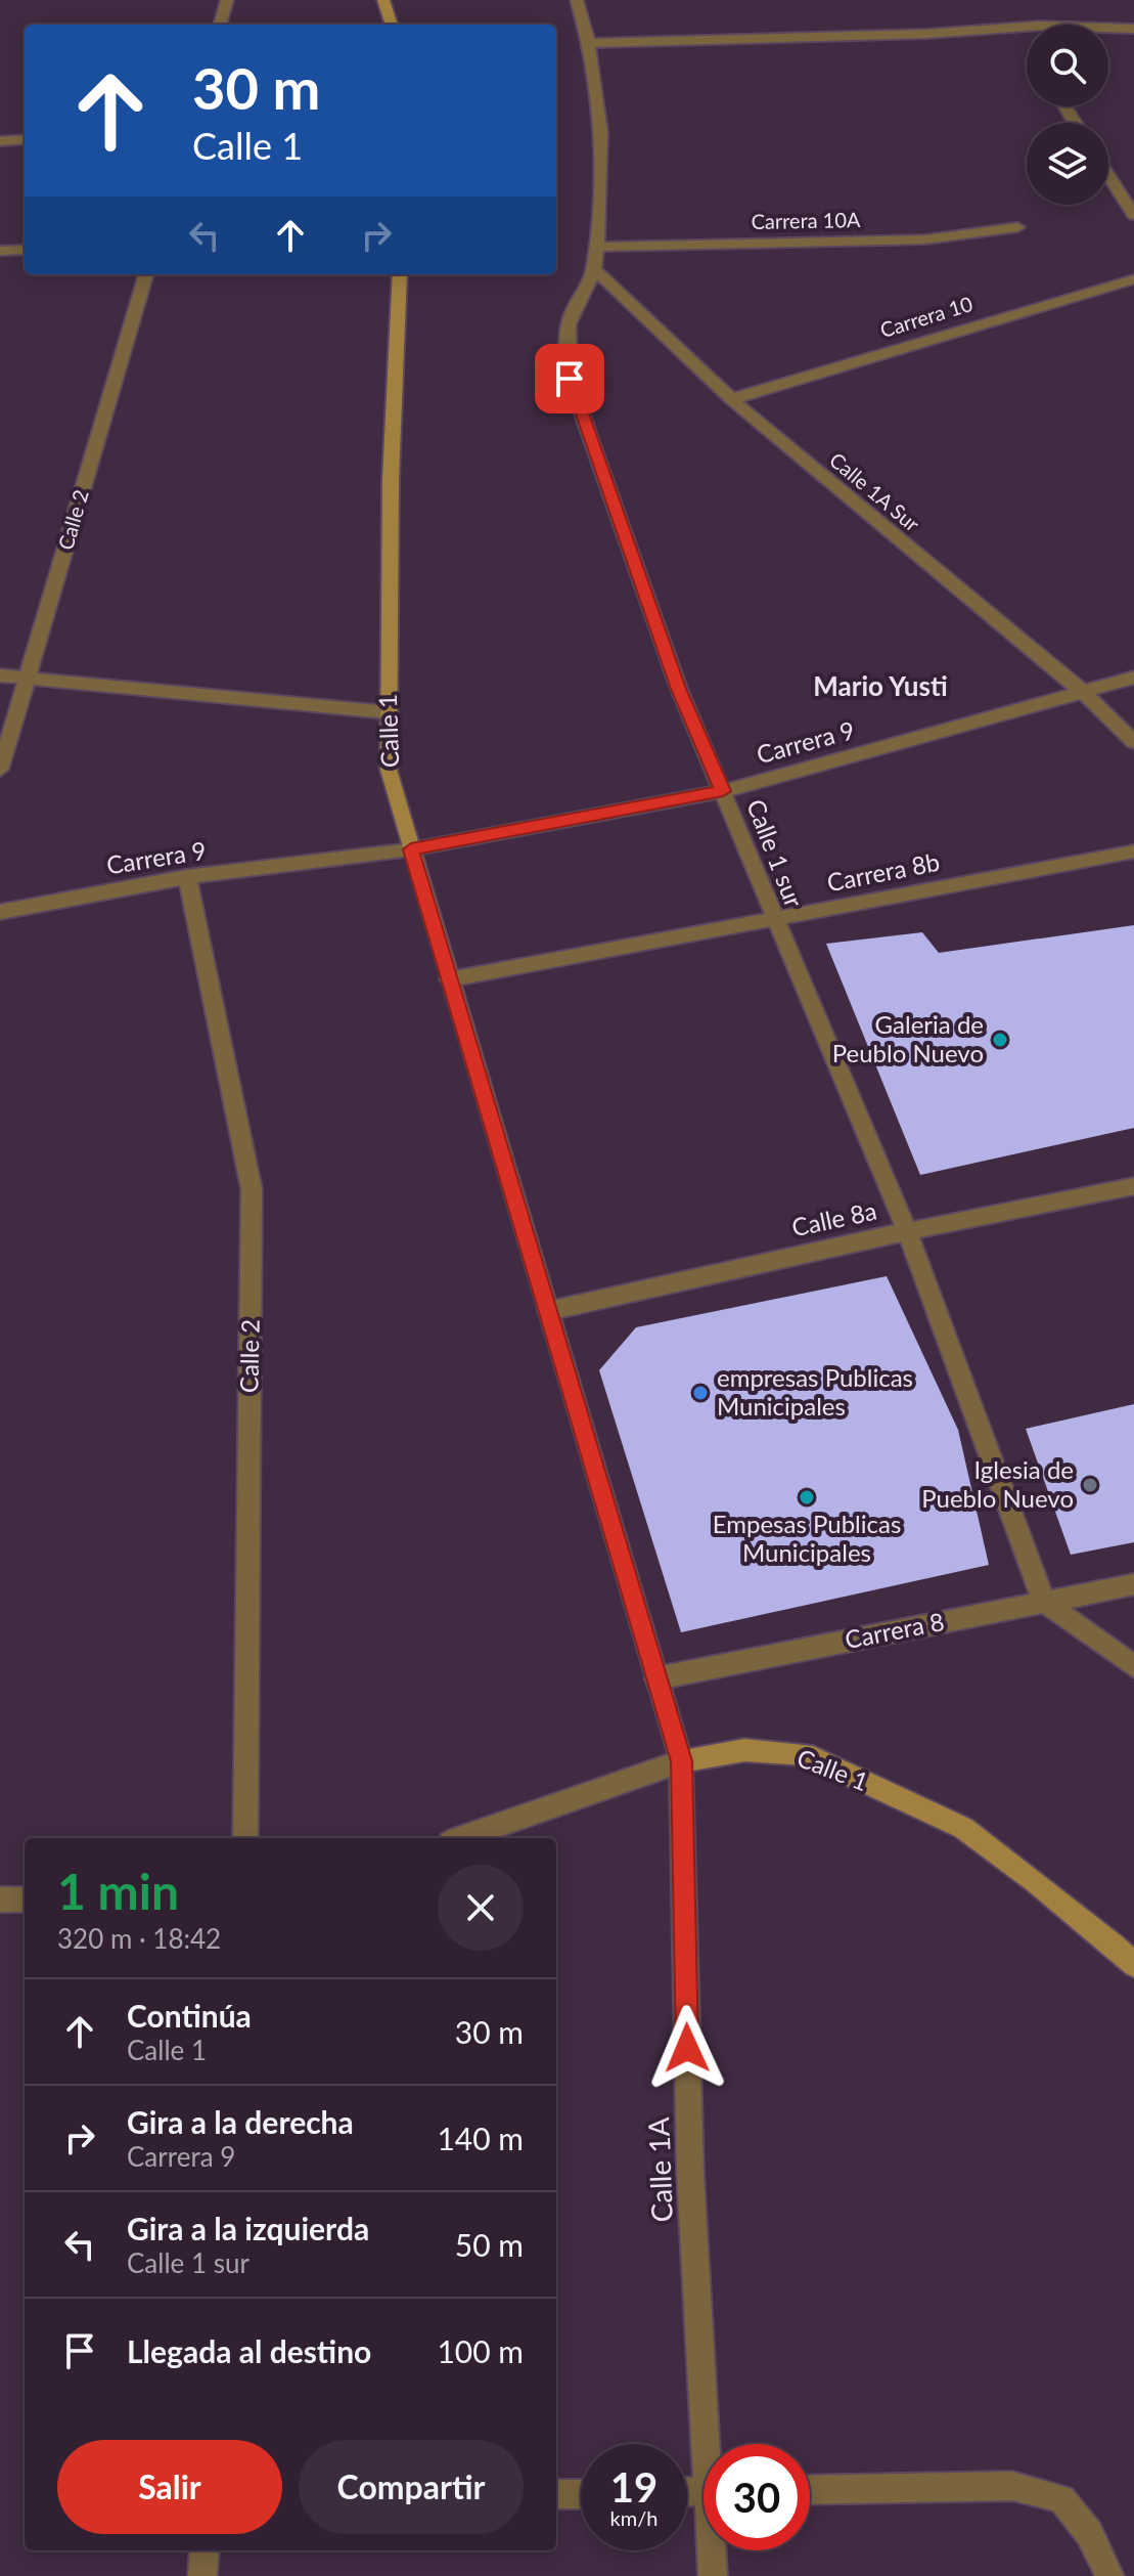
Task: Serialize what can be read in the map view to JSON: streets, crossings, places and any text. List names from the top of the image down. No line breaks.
{"streets":{"main road":["Calle 1"],"street":["Carrera 10A","Carrera 10","Calle 1A Sur","Calle 2","Carrera 9","Calle 1 sur","Carrera 8b","Calle 8a","Carrera 8","Calle 1A"]},"crossings":[["Carrera 10A","Calle 1 sur"],["Carrera 10","Calle 1A Sur"],["Calle 1A Sur","Carrera 9"],["Calle 1A Sur","Calle 1 sur"],["Calle 2","Carrera 9"],["Calle 1","Carrera 9"],["Calle 1","Carrera 8b"],["Calle 1","Calle 8a"],["Calle 1","Carrera 8"],["Calle 1","Calle 1A"],["Carrera 9","Calle 1 sur"],["Calle 1 sur","Carrera 8b"],["Calle 1 sur","Calle 8a"],["Calle 1 sur","Carrera 8"]],"districts":["Mario Yusti"],"places":["Galeria de Peublo Nuevo","empresas Publicas Municipales","Iglesia de Pueblo Nuevo","Empesas Publicas Municipales"],"page":{"turn":["30 m","Calle 1"],"heading":["1 min","320 m · 18:42"],"list":[{"name":"Continúa","note":"Calle 1","value":"30 m"},{"name":"Gira a la derecha","note":"Carrera 9","value":"140 m"},{"name":"Gira a la izquierda","note":"Calle 1 sur","value":"50 m"},{"name":"Llegada al destino","value":"100 m"}],"buttons":["Salir","Compartir"],"speed":"19 km/h","limit":"30"}}
